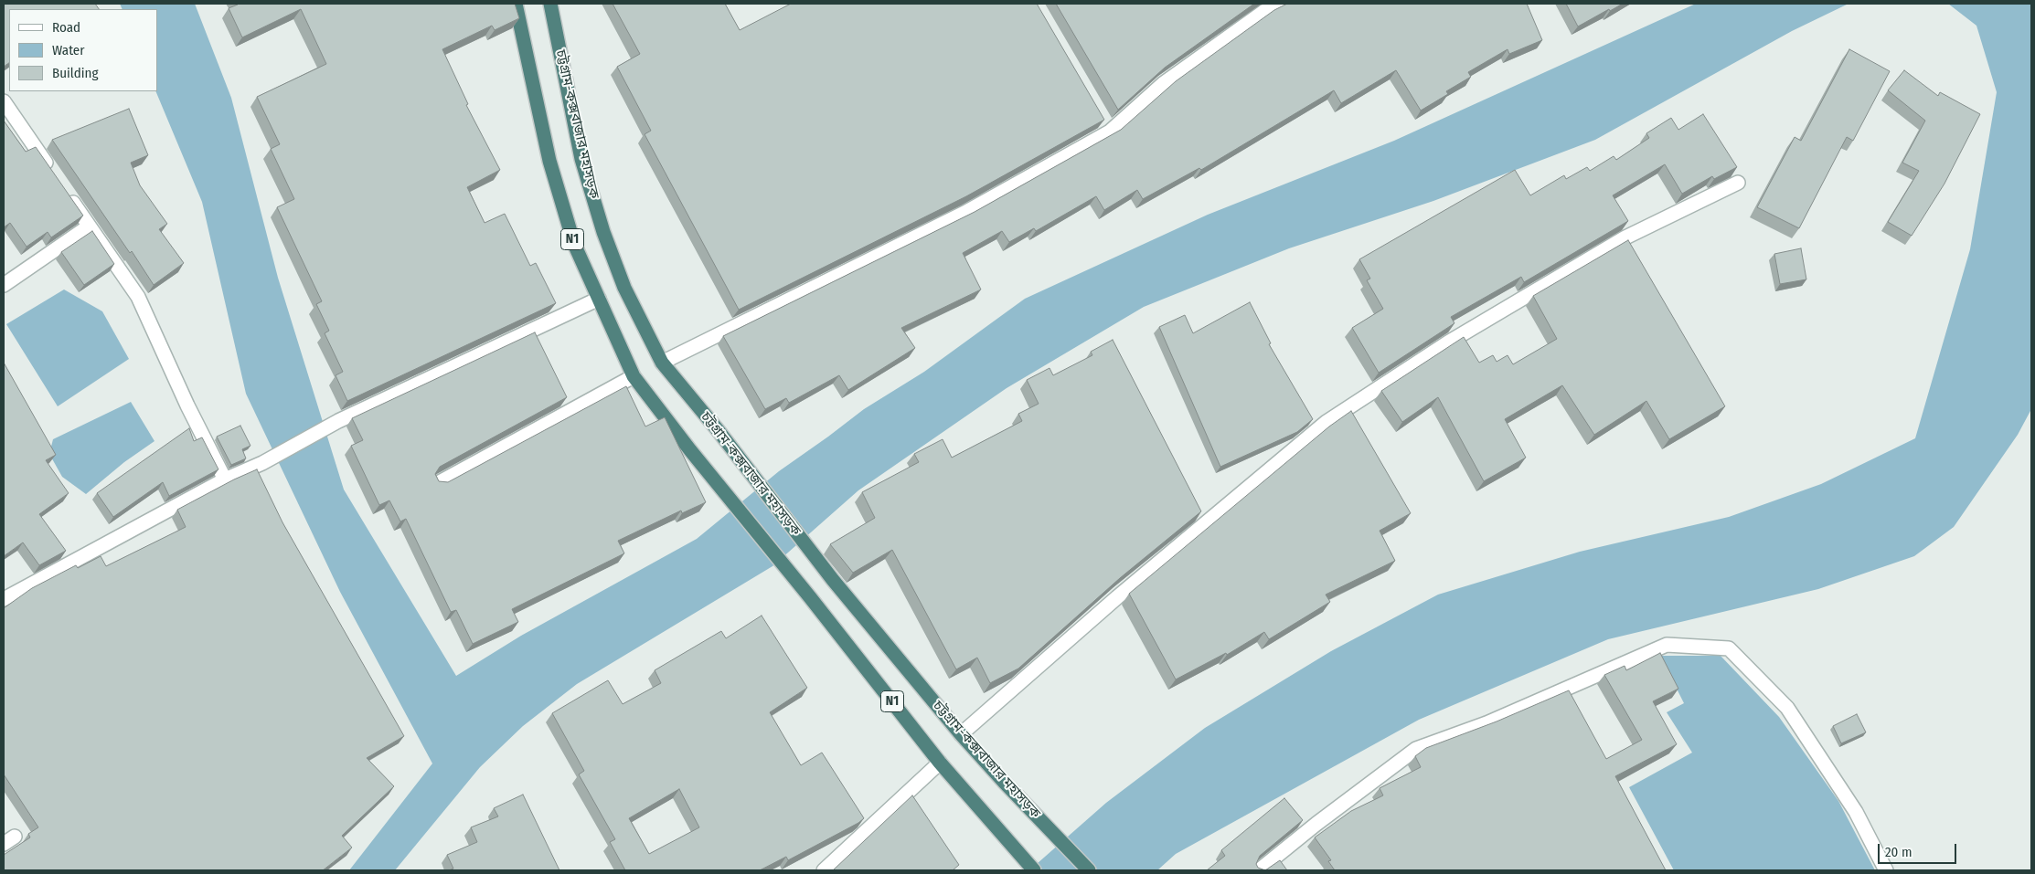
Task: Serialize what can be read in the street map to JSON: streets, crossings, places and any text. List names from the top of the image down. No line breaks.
{"streets":{"highway":["চট্টগ্রাম-কক্সবাজার মহাসড়ক","N1"]},"legend":["Road","Water","Building"],"scale_bar":"20 m"}
